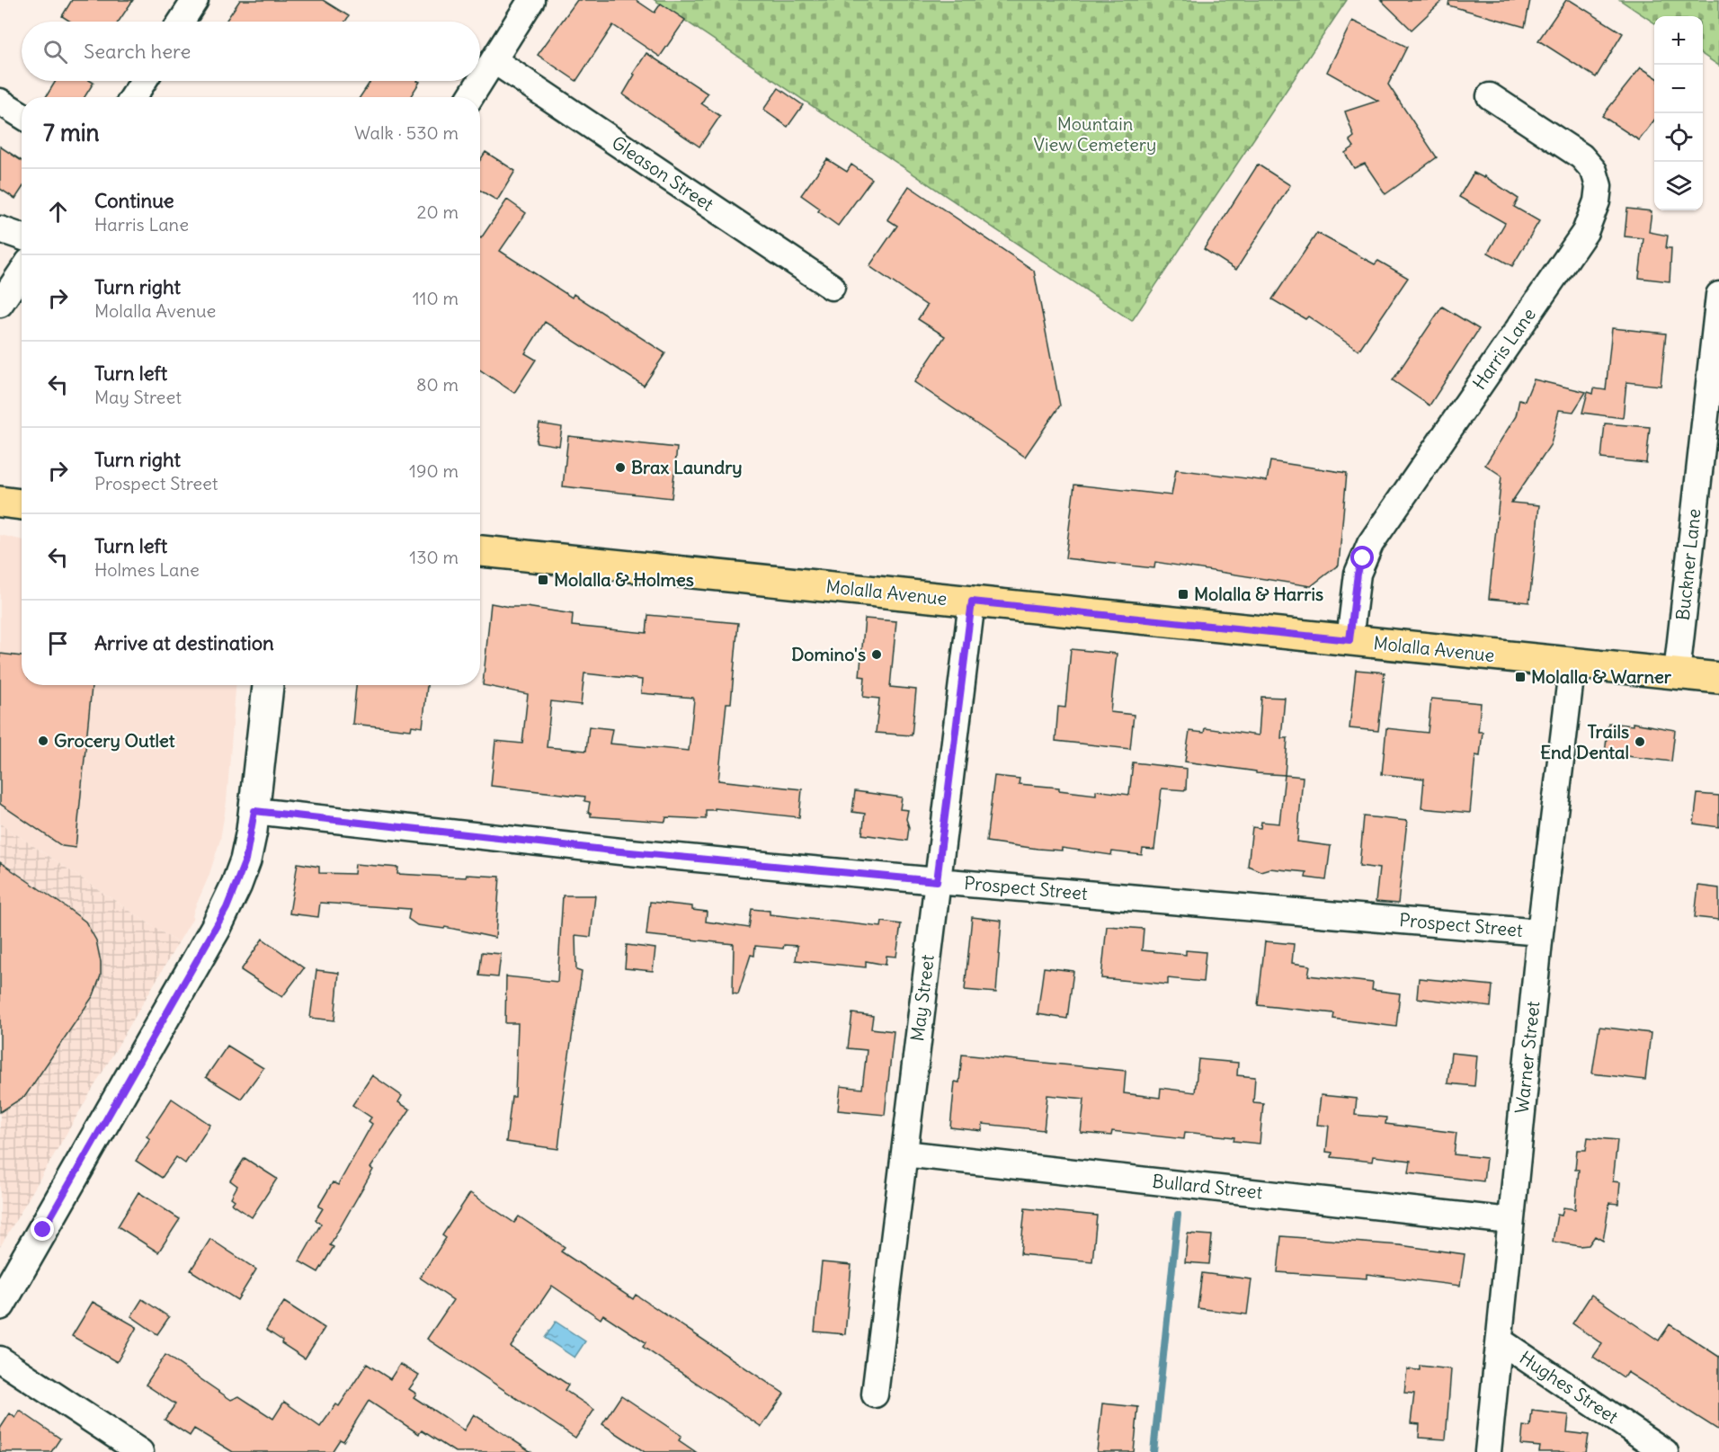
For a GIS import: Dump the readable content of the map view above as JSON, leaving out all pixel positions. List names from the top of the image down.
{
  "streets": {
    "main road": ["Molalla Avenue"],
    "street": [
      "Gleason Street",
      "Harris Lane",
      "Buckner Lane",
      "Prospect Street",
      "May Street",
      "Warner Street",
      "Bullard Street",
      "Hughes Street"
    ]
  },
  "crossings": [
    ["Harris Lane", "Molalla Avenue"],
    ["Buckner Lane", "Molalla Avenue"],
    ["Molalla Avenue", "May Street"],
    ["Molalla Avenue", "Warner Street"],
    ["Prospect Street", "May Street"],
    ["Prospect Street", "Warner Street"],
    ["May Street", "Bullard Street"],
    ["Warner Street", "Bullard Street"],
    ["Warner Street", "Hughes Street"]
  ],
  "parks": ["Mountain View Cemetery"],
  "places": {
    "other": [
      "Brax Laundry",
      "Domino's",
      "Grocery Outlet",
      "Trails End Dental"
    ],
    "transit": ["Molalla & Holmes", "Molalla & Harris", "Molalla & Warner"]
  },
  "page": {
    "map_buttons": ["+", "−"],
    "search": "Search here",
    "heading": ["7 min", "Walk · 530 m"],
    "list": [
      ["Continue", "Harris Lane", "20 m"],
      ["Turn right", "Molalla Avenue", "110 m"],
      ["Turn left", "May Street", "80 m"],
      ["Turn right", "Prospect Street", "190 m"],
      ["Turn left", "Holmes Lane", "130 m"],
      "Arrive at destination"
    ]
  }
}
